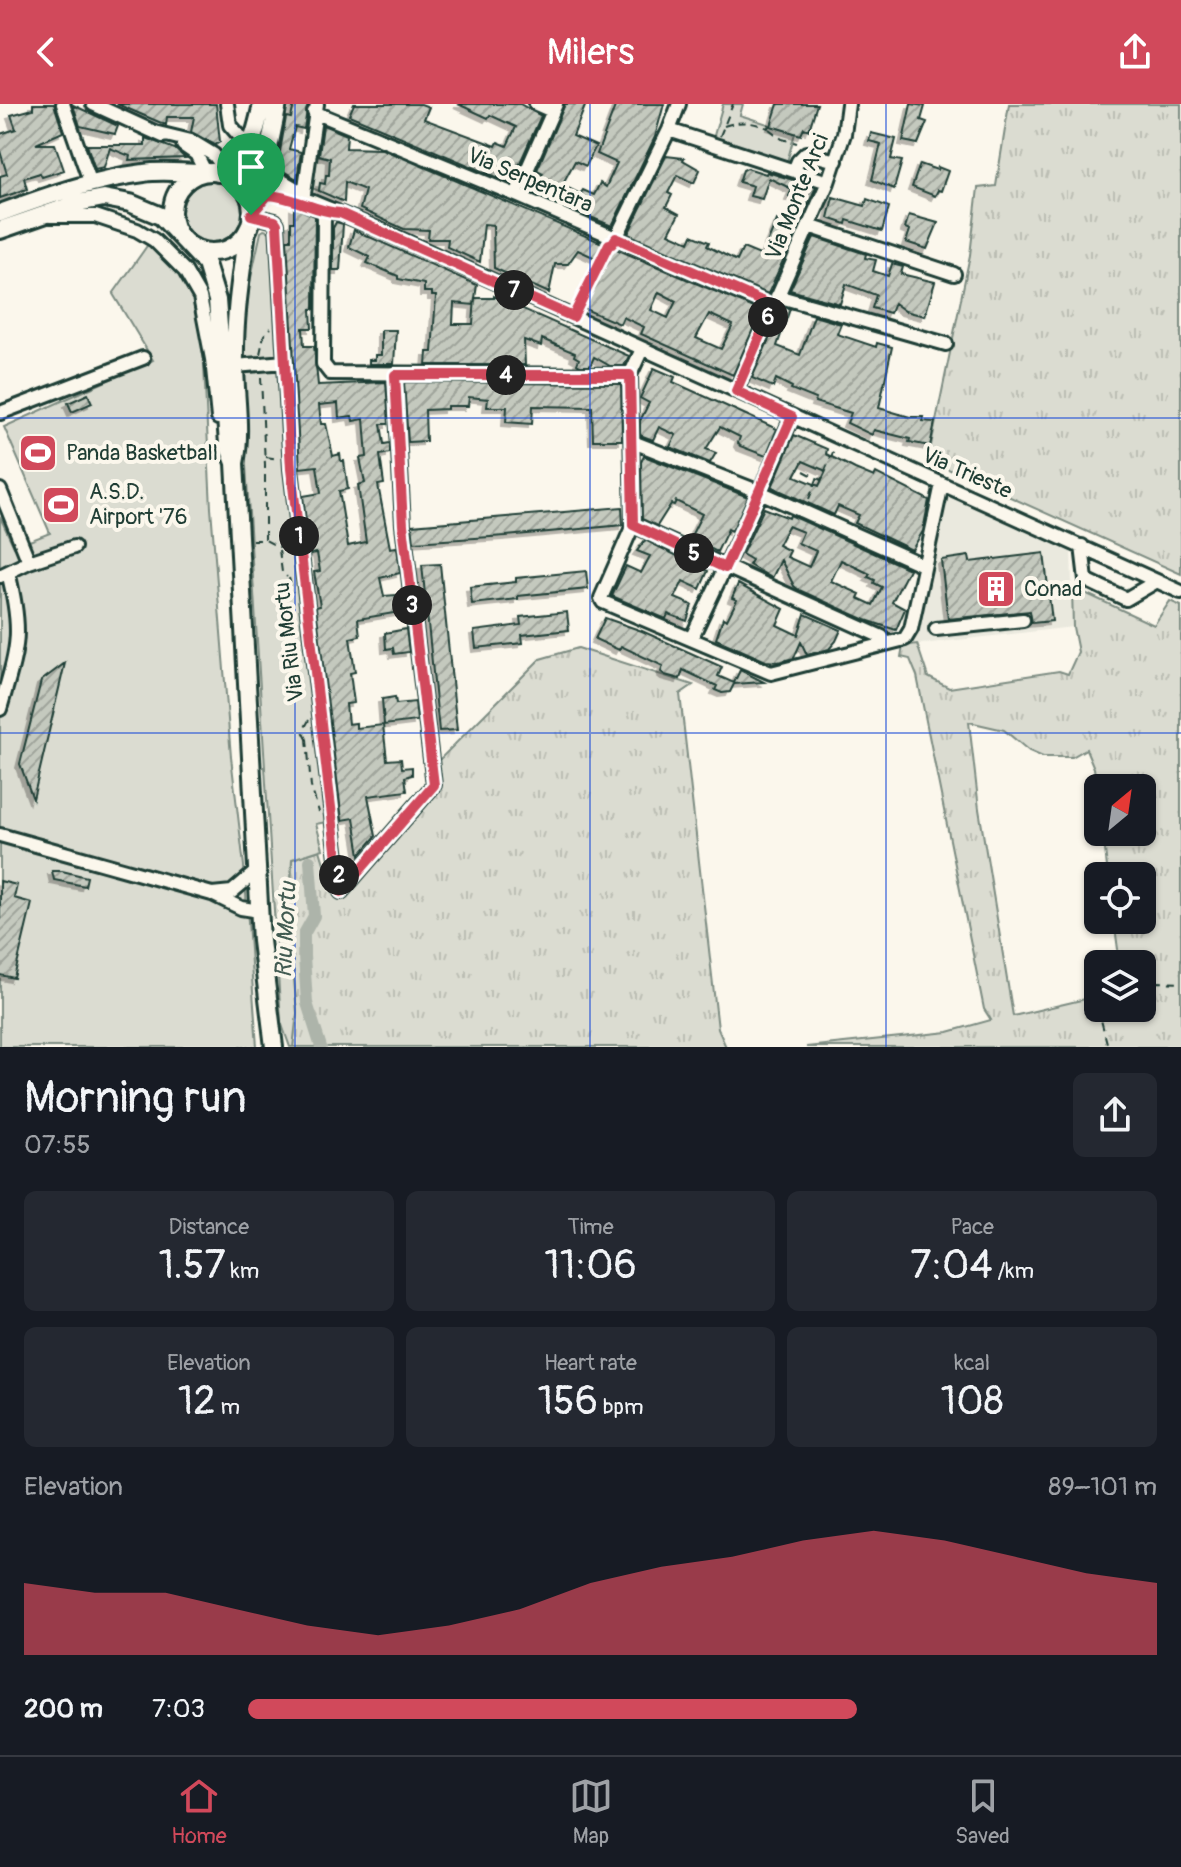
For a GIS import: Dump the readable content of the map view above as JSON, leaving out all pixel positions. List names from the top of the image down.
{
  "streets": {
    "main road": ["Via Riu Mortu"],
    "street": ["Via Serpentara", "Via Monte Arci", "Via Trieste"]
  },
  "crossings": [
    ["Via Serpentara", "Via Monte Arci"],
    ["Via Monte Arci", "Via Trieste"]
  ],
  "water": ["Riu Mortu"],
  "places": {
    "sports": ["Panda Basketball", "A.S.D. Airport '76"],
    "building": ["Conad"]
  },
  "north": "top right",
  "page": {
    "header": "Milers",
    "pins": [
      "7",
      "6",
      "4",
      "1",
      "5",
      "3",
      "2"
    ],
    "heading": ["Morning run", "07:55"],
    "stats": [
      ["Distance", "1.57 km"],
      ["Time", "11:06"],
      ["Pace", "7:04 /km"],
      ["Elevation", "12 m"],
      ["Heart rate", "156 bpm"],
      ["kcal", "108"]
    ],
    "chart": ["Elevation", "89–101 m"],
    "list": [
      {
        "name": "200 m",
        "note": "7:03"
      }
    ],
    "tabs": ["Home", "Map", "Saved"]
  }
}
